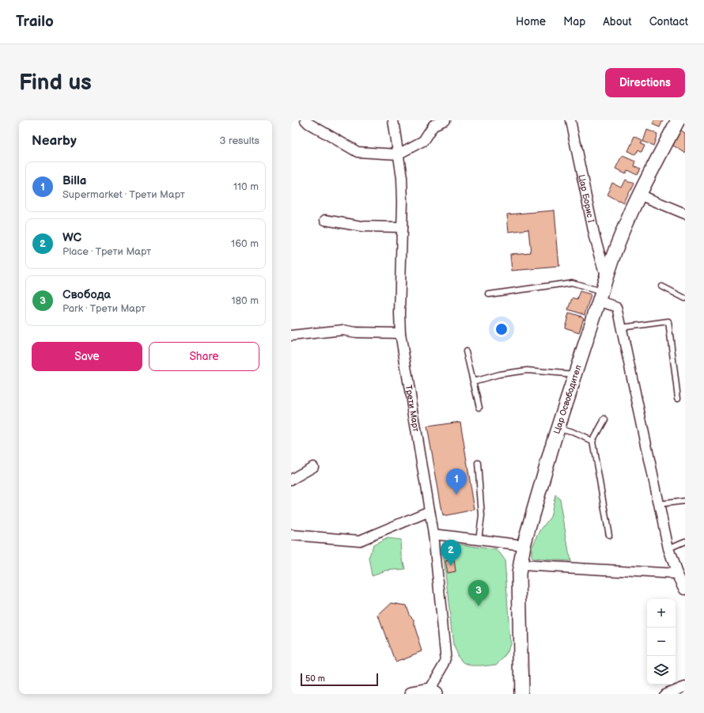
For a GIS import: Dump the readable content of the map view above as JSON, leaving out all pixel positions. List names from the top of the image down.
{
  "streets": {
    "street": ["Цар Борис I", "Цар Освободител", "Трети Март"]
  },
  "crossings": [
    ["Цар Борис I", "Цар Освободител"]
  ],
  "scale_bar": "50 m",
  "page": {
    "header": "Trailo",
    "nav": [
      "Home",
      "Map",
      "About",
      "Contact"
    ],
    "buttons": [
      "Directions",
      ["Save", "Share"]
    ],
    "title": "Find us",
    "heading": ["Nearby", "3 results"],
    "list": [
      {
        "mark": "1",
        "name": "Billa",
        "note": "Supermarket · Трети Март",
        "value": "110 m"
      },
      {
        "mark": "2",
        "name": "WC",
        "note": "Place · Трети Март",
        "value": "160 m"
      },
      {
        "mark": "3",
        "name": "Свобода",
        "note": "Park · Трети Март",
        "value": "180 m"
      }
    ],
    "pins": ["1", "2", "3"],
    "map_buttons": ["+", "−"],
    "scale": "50 m"
  }
}
